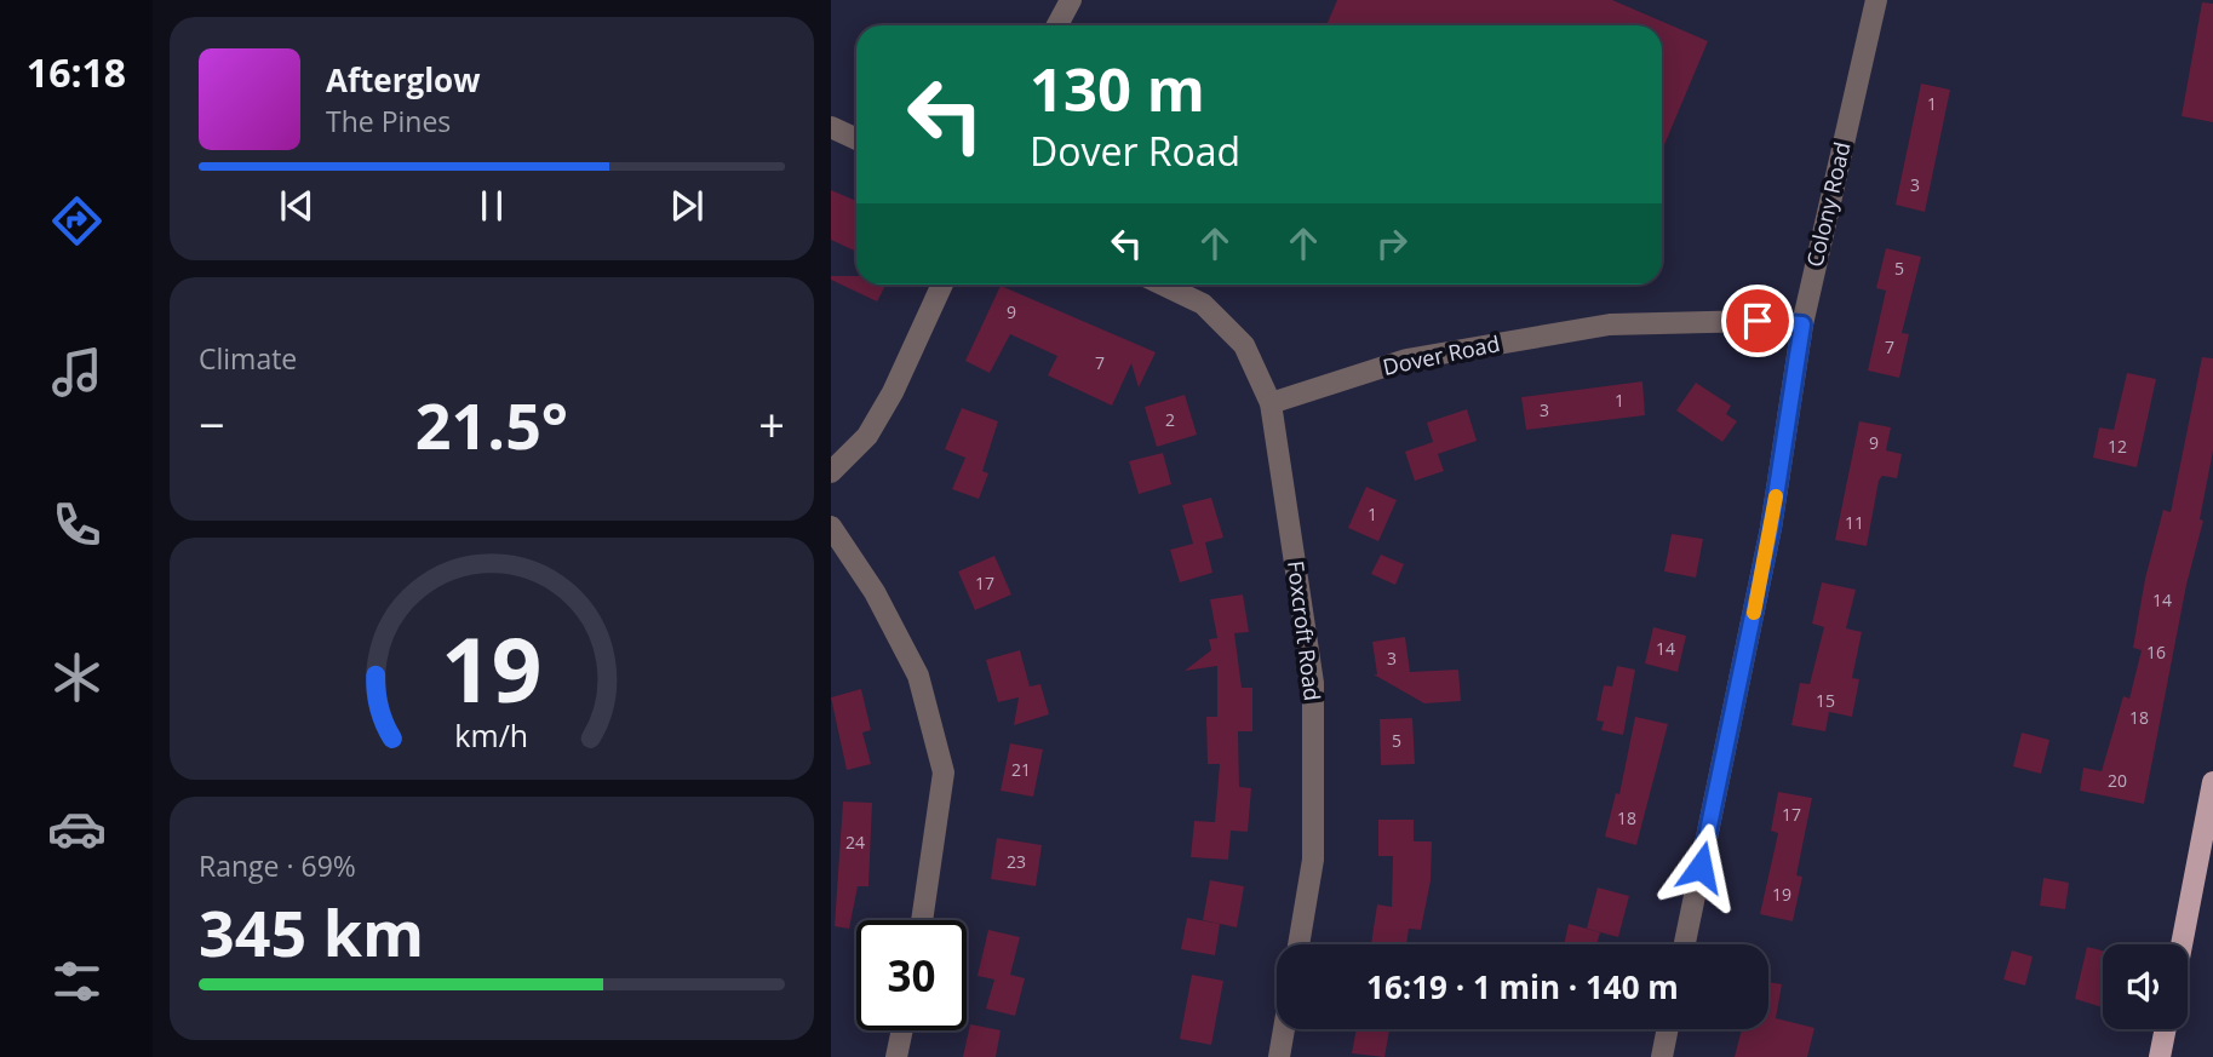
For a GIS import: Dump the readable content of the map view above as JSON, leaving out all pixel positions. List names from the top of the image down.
{
  "streets": {
    "street": ["Colony Road", "Dover Road", "Foxcroft Road"]
  },
  "crossings": [
    ["Colony Road", "Dover Road"],
    ["Dover Road", "Foxcroft Road"]
  ],
  "house_numbers": [
    "1",
    "3",
    "5",
    "9",
    "7",
    "7",
    "1",
    "3",
    "2",
    "9",
    "12",
    "1",
    "11",
    "17",
    "14",
    "14",
    "16",
    "3",
    "15",
    "18",
    "5",
    "21",
    "20",
    "17",
    "18",
    "24",
    "23",
    "19"
  ],
  "page": {
    "tabs": "16:18",
    "turn": ["130 m", "Dover Road"],
    "song": ["Afterglow", "The Pines"],
    "tile": [
      "Climate",
      ["Range · 69%", "345 km"]
    ],
    "heat": ["−", "21.5°", "+"],
    "limit": "30",
    "trip": "16:19 · 1 min · 140 m",
    "gauge": ["19", "km/h"]
  }
}
